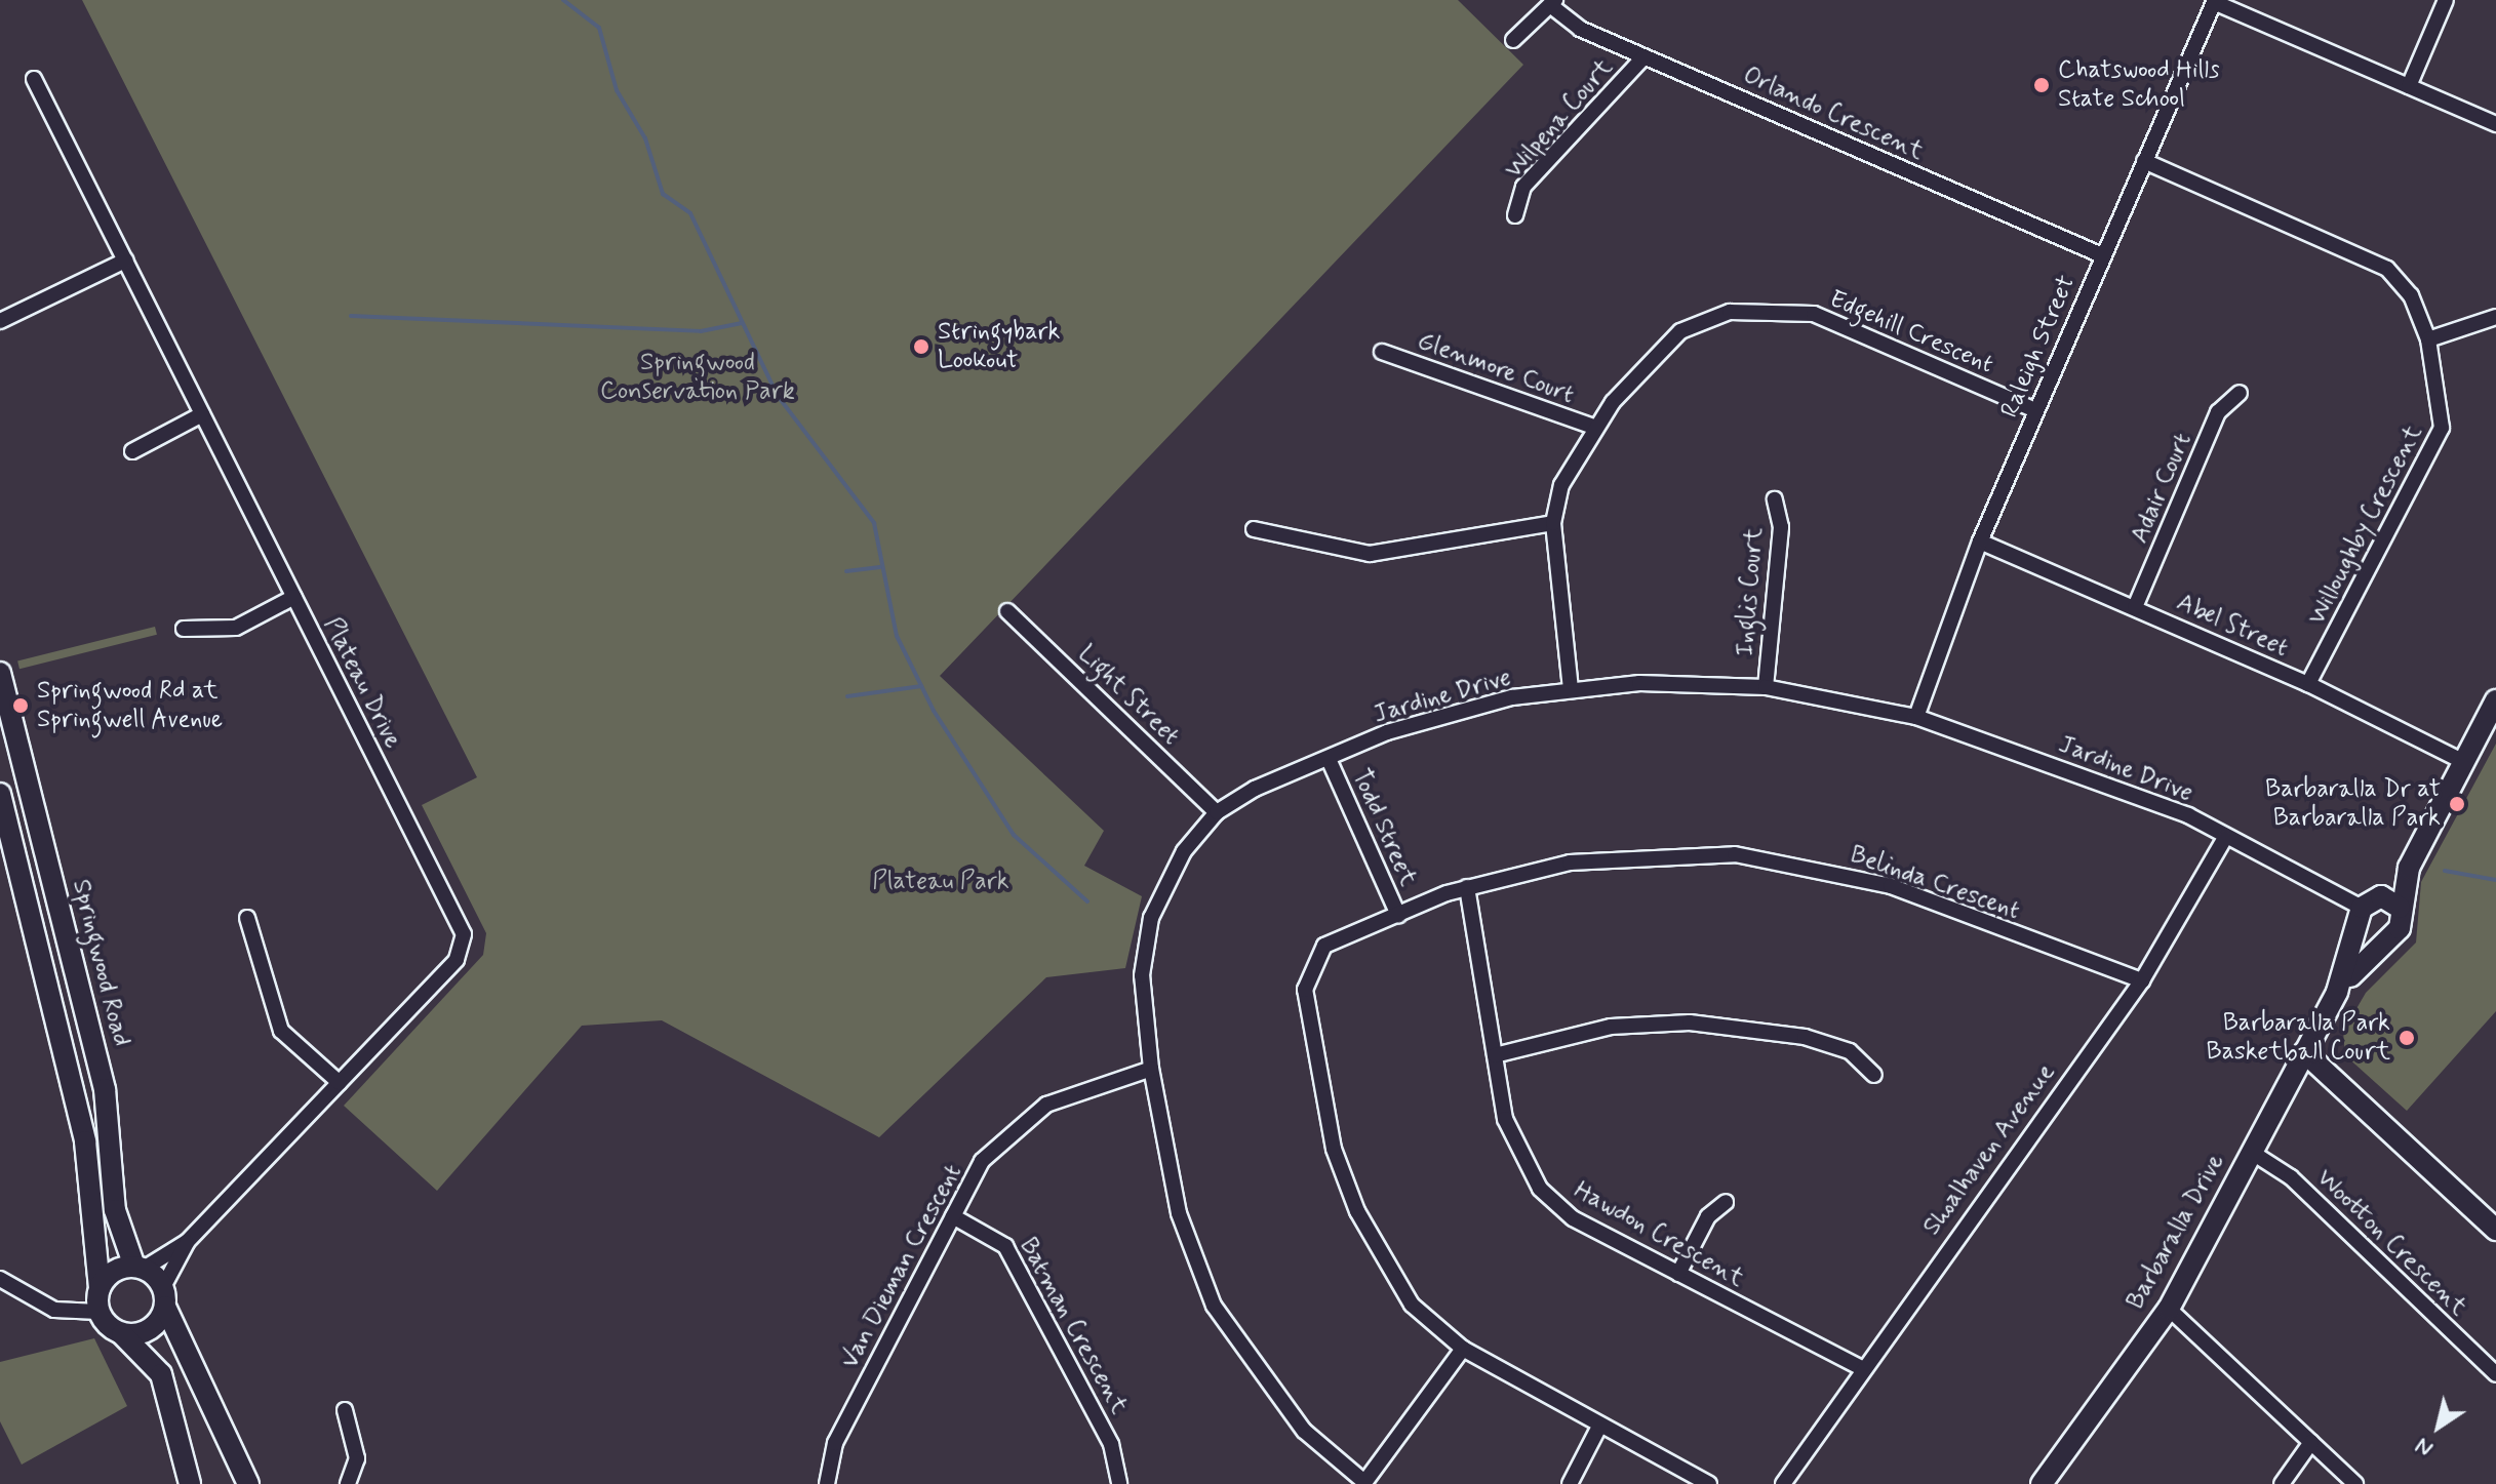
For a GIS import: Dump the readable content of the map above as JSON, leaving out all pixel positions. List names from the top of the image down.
{
  "streets": {
    "main road": ["Springwood Road", "Barbaralla Drive"],
    "street": [
      "Orlando Crescent",
      "Wilpena Court",
      "Edgehill Crescent",
      "Raleigh Street",
      "Glenmore Court",
      "Adair Court",
      "Willoughby Crescent",
      "Inglis Court",
      "Abel Street",
      "Plateau Drive",
      "Light Street",
      "Jardine Drive",
      "Todd Street",
      "Belinda Crescent",
      "Shoalhaven Avenue",
      "Hawdon Crescent",
      "Wootton Crescent",
      "Van Dieman Crescent",
      "Batman Crescent"
    ]
  },
  "crossings": [
    ["Orlando Crescent", "Wilpena Court"],
    ["Orlando Crescent", "Raleigh Street"],
    ["Edgehill Crescent", "Raleigh Street"],
    ["Edgehill Crescent", "Glenmore Court"],
    ["Edgehill Crescent", "Jardine Drive"],
    ["Raleigh Street", "Willoughby Crescent"],
    ["Raleigh Street", "Abel Street"],
    ["Raleigh Street", "Jardine Drive"],
    ["Adair Court", "Abel Street"],
    ["Willoughby Crescent", "Abel Street"],
    ["Inglis Court", "Jardine Drive"],
    ["Abel Street", "Barbaralla Drive"],
    ["Plateau Drive", "Springwood Road"],
    ["Light Street", "Jardine Drive"],
    ["Jardine Drive", "Todd Street"],
    ["Jardine Drive", "Shoalhaven Avenue"],
    ["Jardine Drive", "Barbaralla Drive"],
    ["Jardine Drive", "Van Dieman Crescent"],
    ["Todd Street", "Belinda Crescent"],
    ["Belinda Crescent", "Shoalhaven Avenue"],
    ["Belinda Crescent", "Hawdon Crescent"],
    ["Shoalhaven Avenue", "Hawdon Crescent"],
    ["Barbaralla Drive", "Wootton Crescent"],
    ["Van Dieman Crescent", "Batman Crescent"]
  ],
  "parks": ["Springwood Conservation Park", "Plateau Park"],
  "places": [
    "Chatswood Hills State School",
    "Stringybark Lookout",
    "Springwood Rd at Springwell Avenue",
    "Barbaralla Dr at Barbaralla Park",
    "Barbaralla Park Basketball Court"
  ],
  "north": "bottom left"
}
